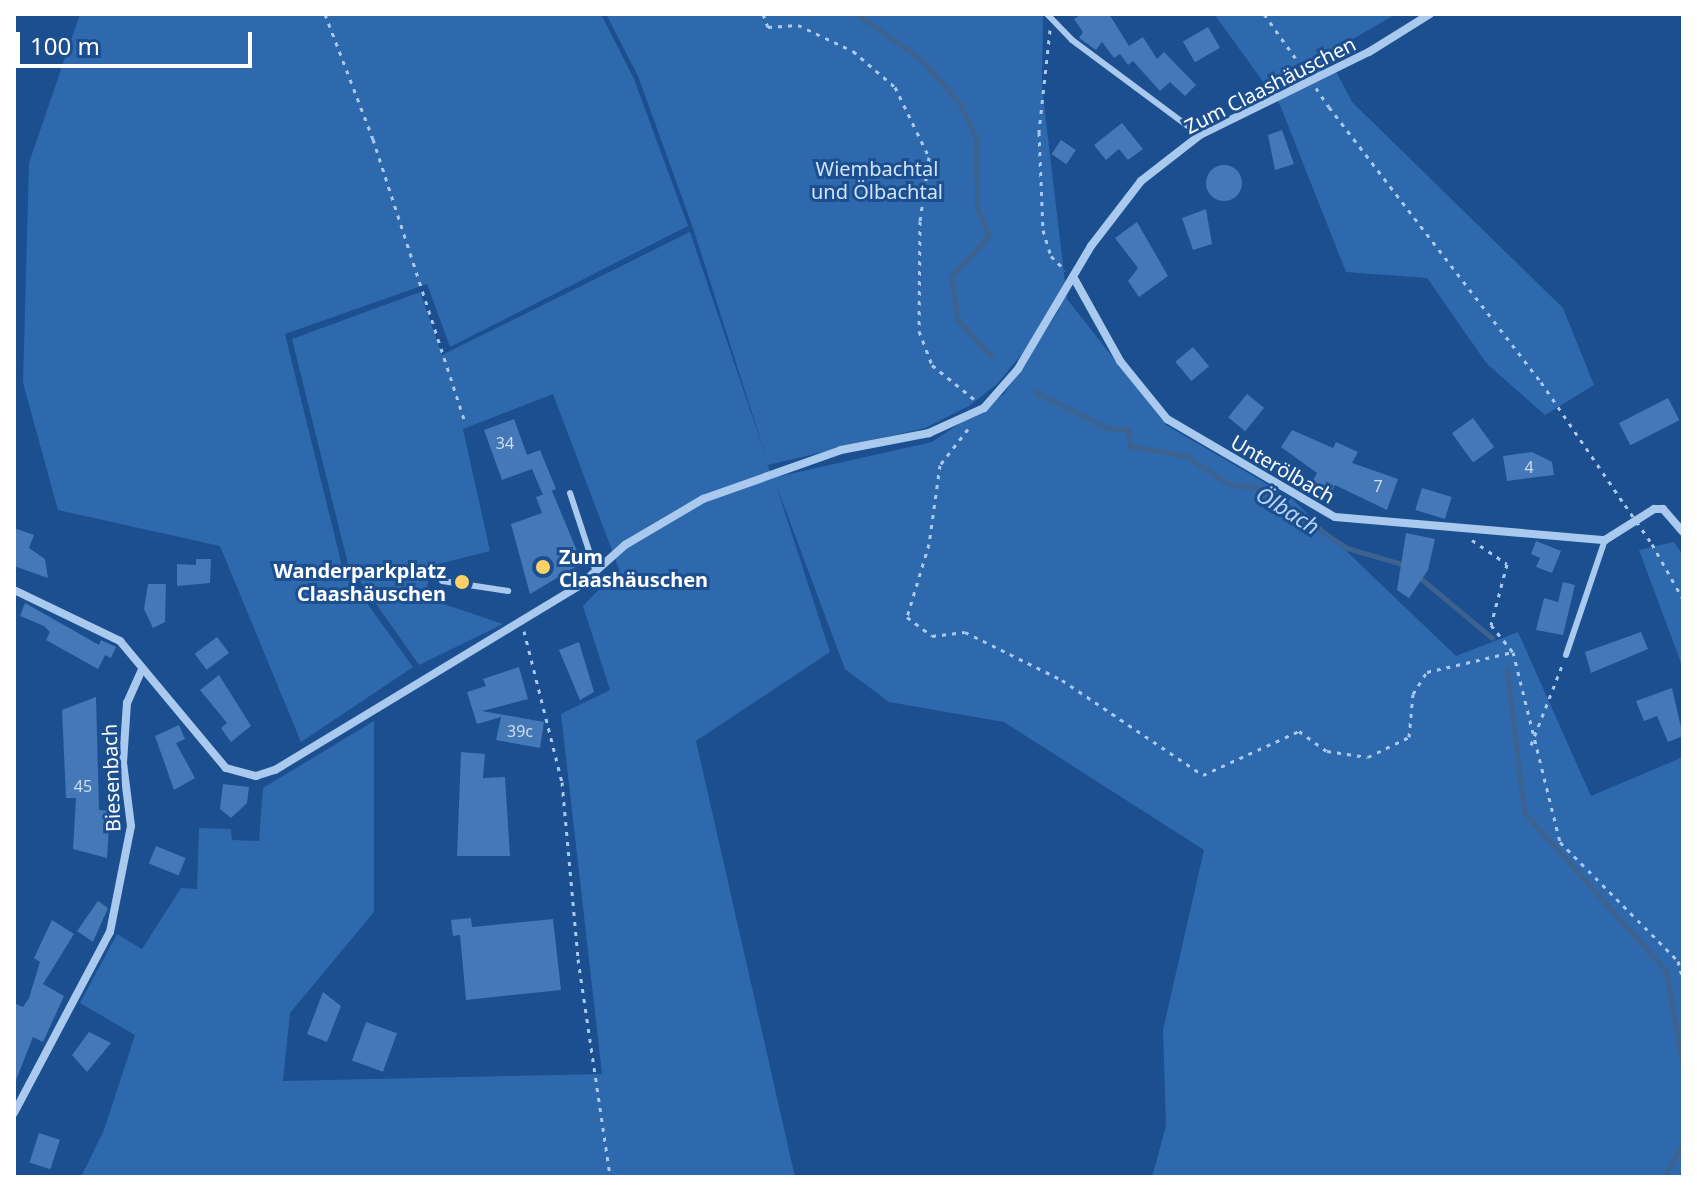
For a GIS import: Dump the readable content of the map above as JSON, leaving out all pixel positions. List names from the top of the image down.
{
  "streets": {
    "street": ["Zum Claashäuschen", "Unterölbach", "Biesenbach"]
  },
  "crossings": [
    ["Zum Claashäuschen", "Unterölbach"],
    ["Zum Claashäuschen", "Biesenbach"]
  ],
  "water": ["Ölbach"],
  "parks": ["Wiembachtal und Ölbachtal"],
  "places": ["Zum Claashäuschen", "Wanderparkplatz Claashäuschen"],
  "house_numbers": [
    "34",
    "4",
    "7",
    "39c",
    "45"
  ],
  "scale_bar": "100 m"
}
